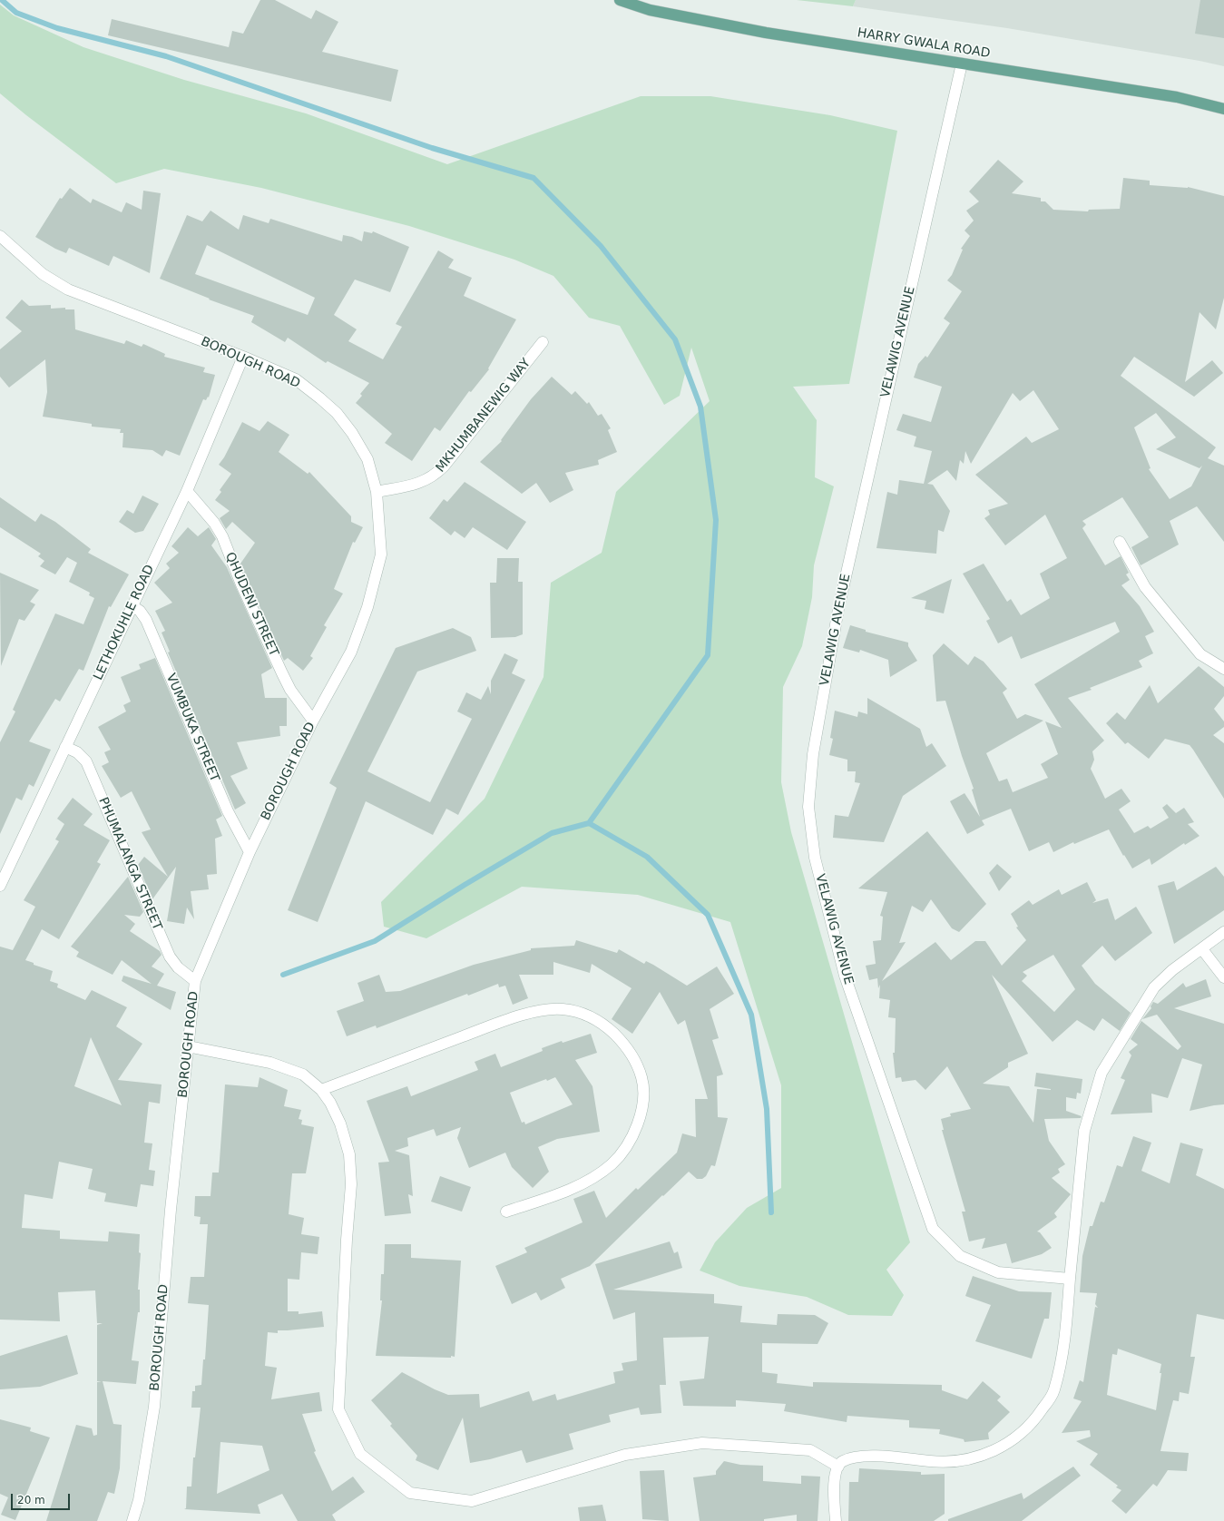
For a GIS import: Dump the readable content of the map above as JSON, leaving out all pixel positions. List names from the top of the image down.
{
  "streets": {
    "main road": ["HARRY GWALA ROAD"],
    "street": [
      "VELAWIG AVENUE",
      "BOROUGH ROAD",
      "MKHUMBANEWIG WAY",
      "QHUDENI STREET",
      "LETHOKUHLE ROAD",
      "VUMBUKA STREET",
      "PHUMALANGA STREET"
    ]
  },
  "crossings": [
    ["HARRY GWALA ROAD", "VELAWIG AVENUE"],
    ["BOROUGH ROAD", "MKHUMBANEWIG WAY"],
    ["BOROUGH ROAD", "QHUDENI STREET"],
    ["BOROUGH ROAD", "LETHOKUHLE ROAD"],
    ["BOROUGH ROAD", "VUMBUKA STREET"],
    ["BOROUGH ROAD", "PHUMALANGA STREET"],
    ["QHUDENI STREET", "LETHOKUHLE ROAD"],
    ["LETHOKUHLE ROAD", "VUMBUKA STREET"],
    ["LETHOKUHLE ROAD", "PHUMALANGA STREET"]
  ],
  "scale_bar": "20 m"
}
